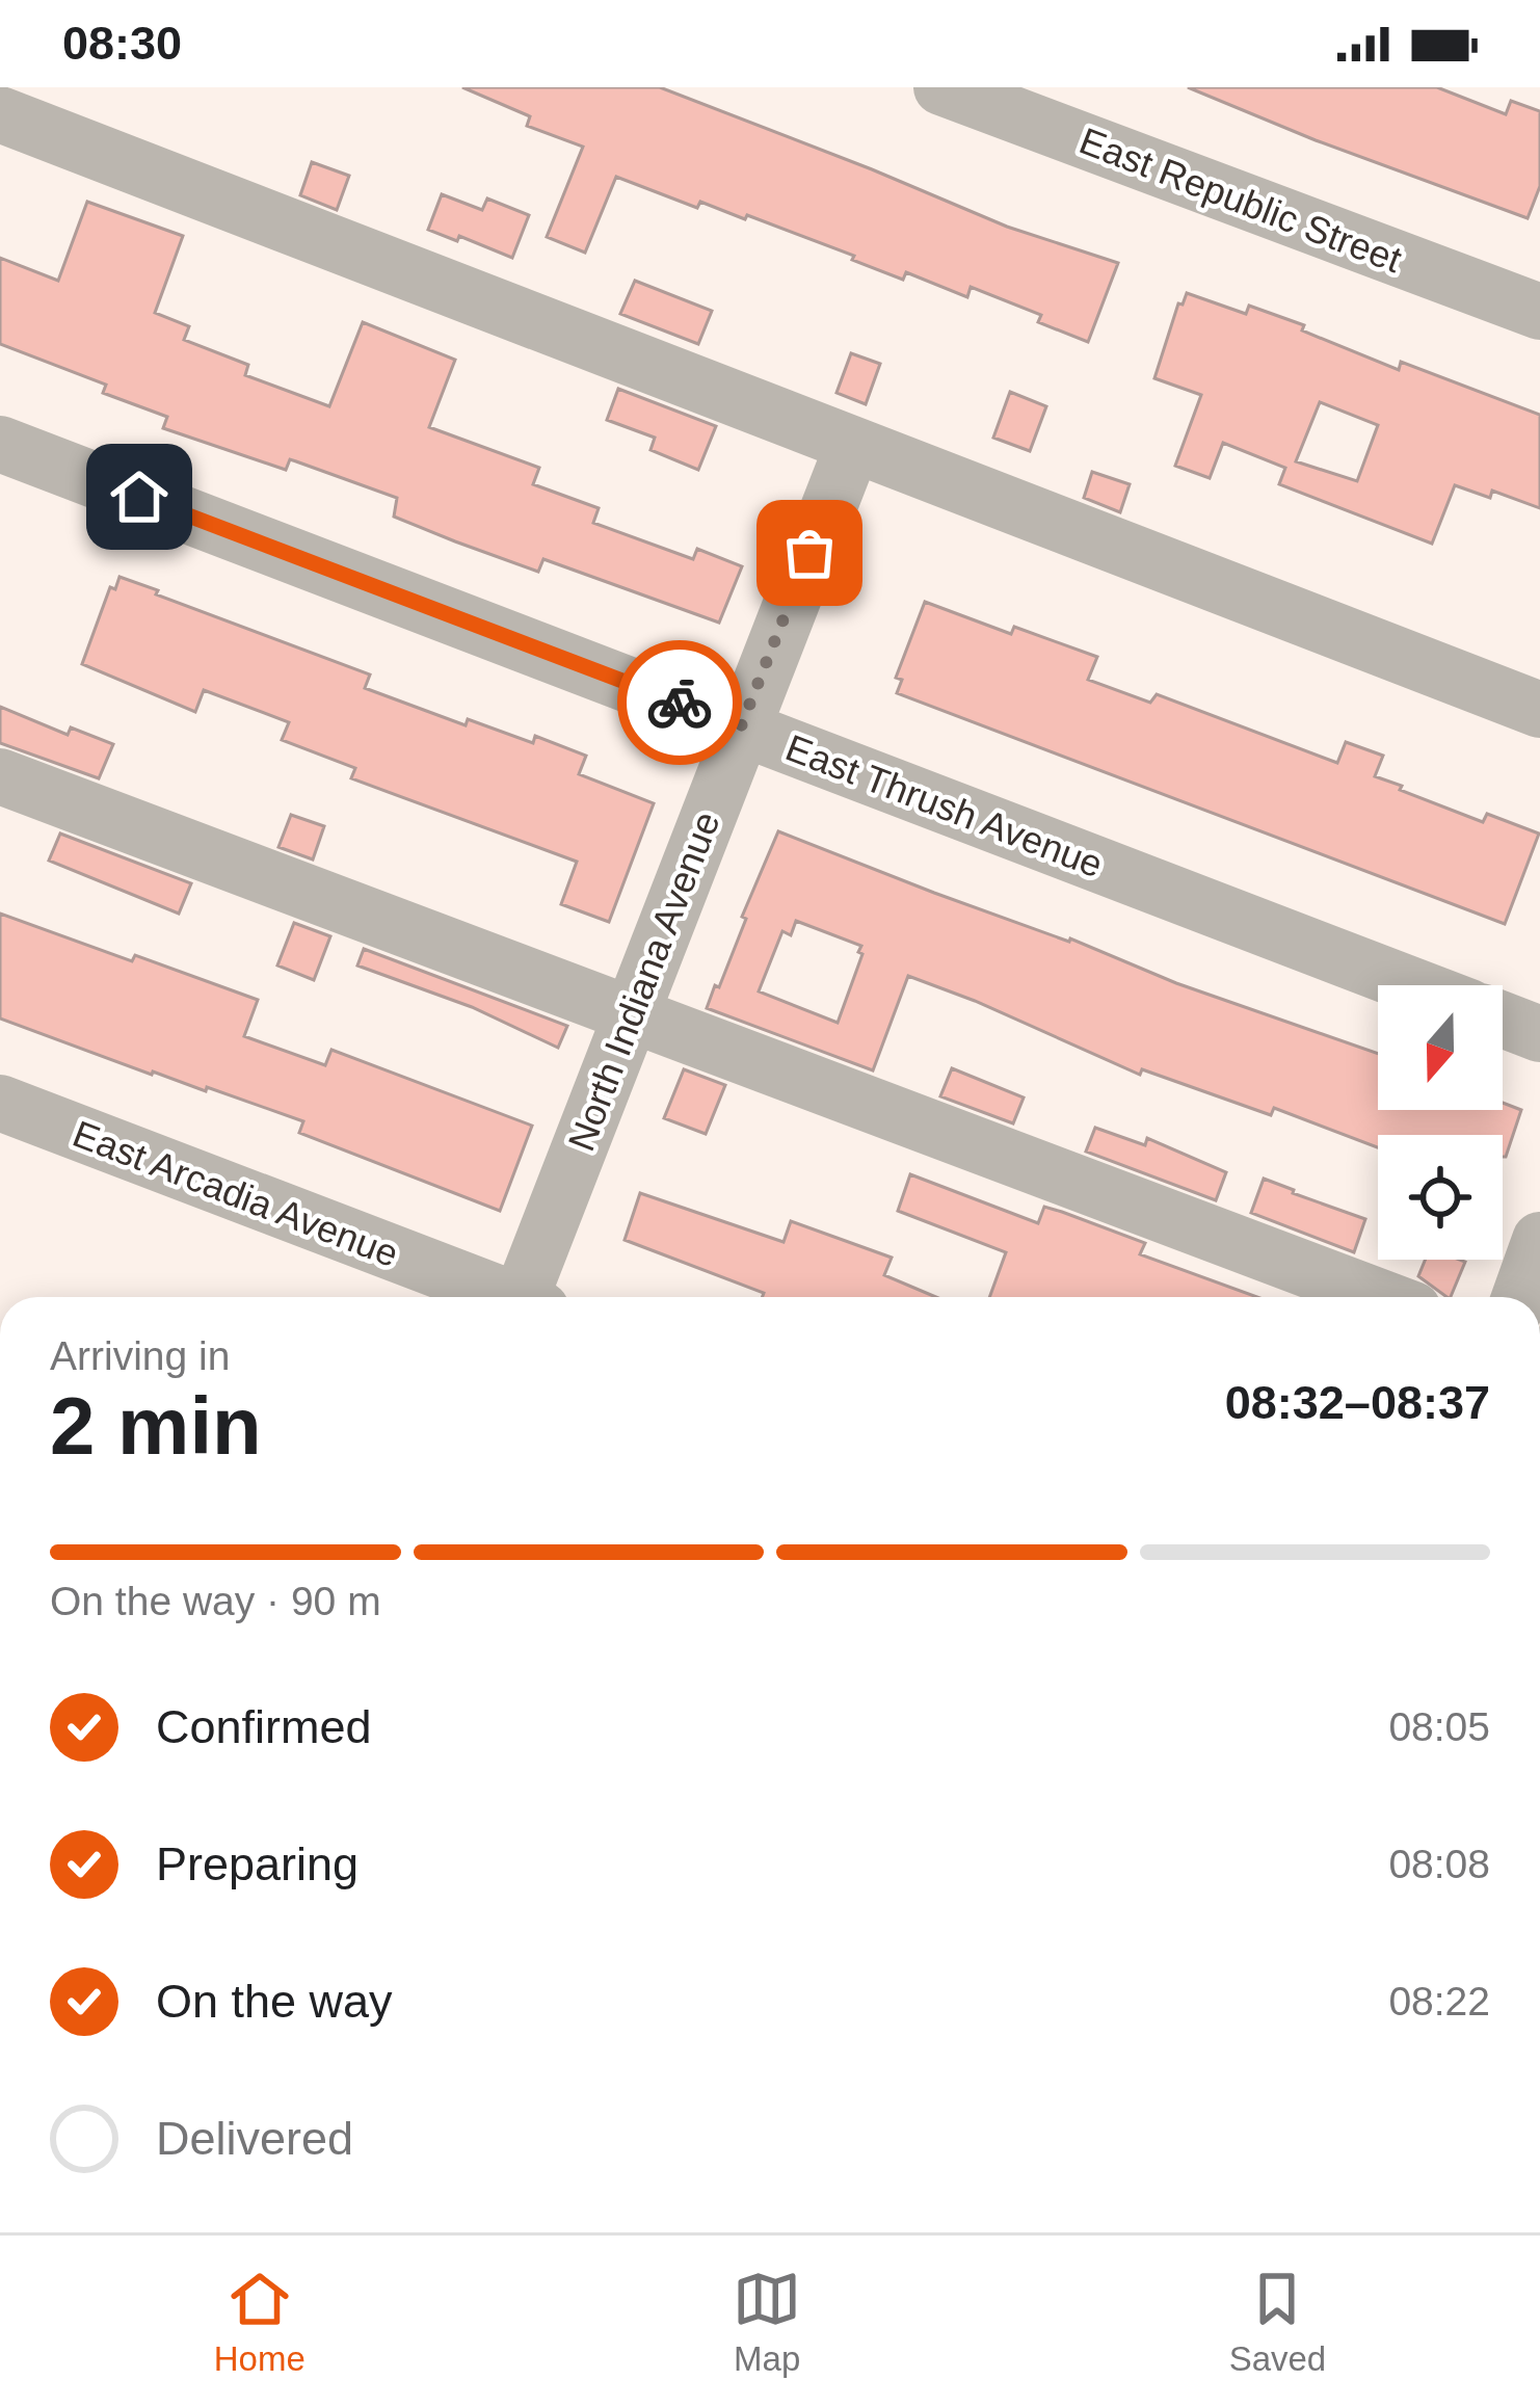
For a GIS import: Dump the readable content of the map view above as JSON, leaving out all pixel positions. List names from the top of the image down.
{
  "streets": {
    "street": [
      "East Republic Street",
      "East Thrush Avenue",
      "North Indiana Avenue",
      "East Arcadia Avenue"
    ]
  },
  "crossings": [
    ["East Thrush Avenue", "North Indiana Avenue"]
  ],
  "north": "bottom",
  "page": {
    "status": "08:30",
    "heading": ["2 min", "Arriving in", "08:32–08:37"],
    "bar": "On the way · 90 m",
    "list": [
      ["Confirmed", "08:05"],
      ["Preparing", "08:08"],
      ["On the way", "08:22"],
      "Delivered"
    ],
    "tabs": ["Home", "Map", "Saved"]
  }
}
